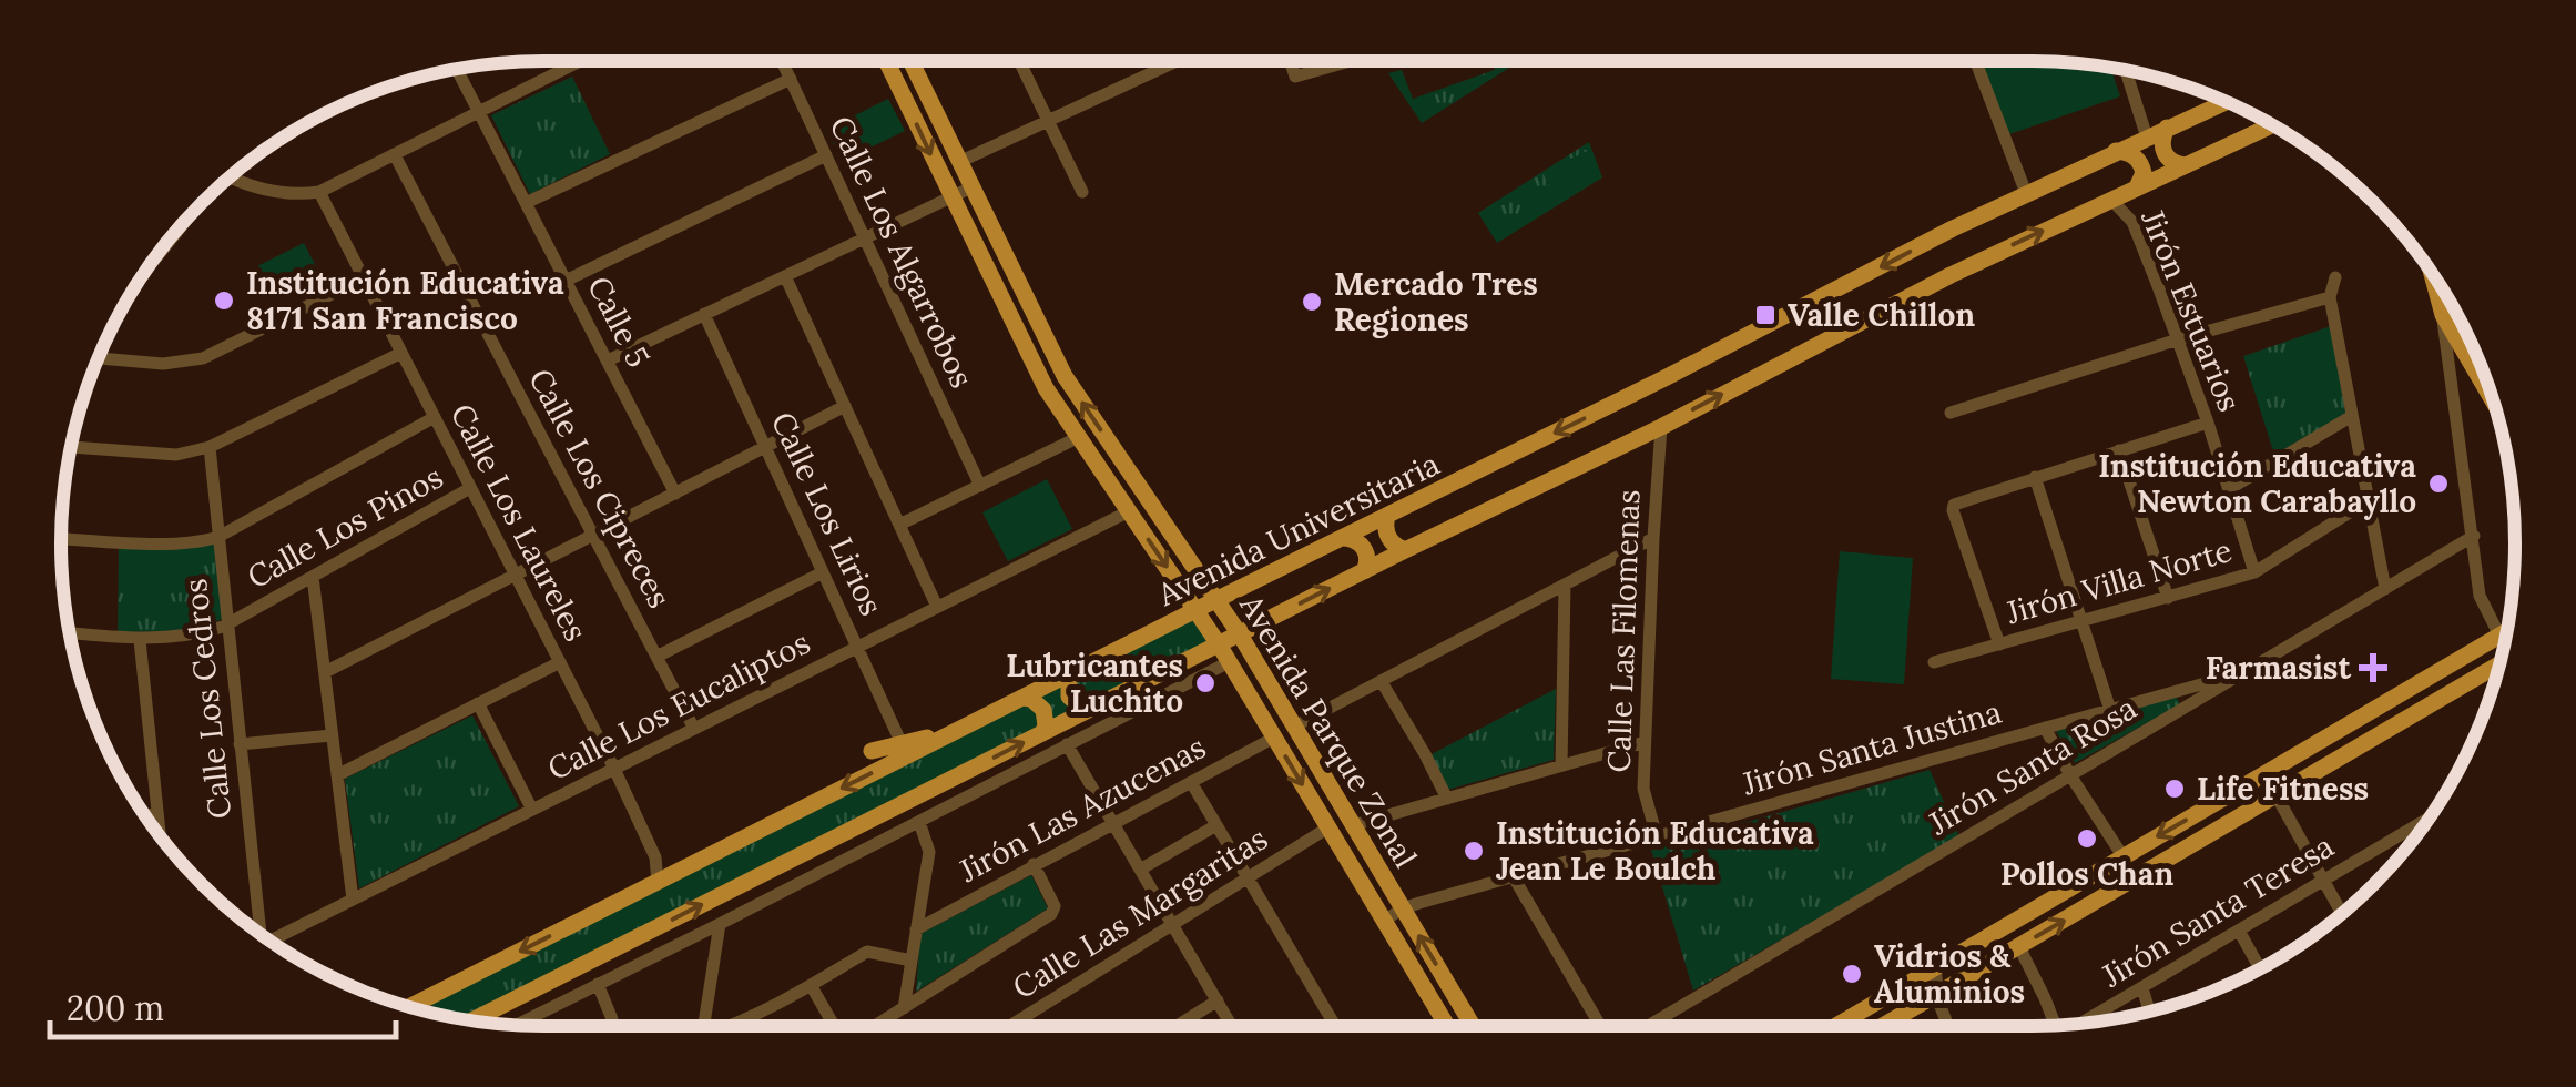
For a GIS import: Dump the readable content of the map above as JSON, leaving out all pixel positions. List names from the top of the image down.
{
  "streets": {
    "main road": ["Avenida Universitaria", "Avenida Parque Zonal"],
    "street": [
      "Calle Los Algarrobos",
      "Jirón Estuarios",
      "Calle 5",
      "Calle Los Cipreces",
      "Calle Los Lirios",
      "Calle Los Laureles",
      "Calle Los Pinos",
      "Jirón Villa Norte",
      "Calle Las Filomenas",
      "Calle Los Cedros",
      "Calle Los Eucaliptos",
      "Jirón Santa Justina",
      "Jirón Santa Rosa",
      "Jirón Las Azucenas",
      "Jirón Santa Teresa",
      "Calle Las Margaritas"
    ]
  },
  "crossings": [
    ["Jirón Estuarios", "Jirón Villa Norte"],
    ["Calle Los Cipreces", "Calle Los Eucaliptos"],
    ["Calle Los Lirios", "Calle Los Eucaliptos"],
    ["Calle Los Laureles", "Calle Los Pinos"],
    ["Calle Los Laureles", "Avenida Universitaria"],
    ["Calle Los Laureles", "Calle Los Eucaliptos"],
    ["Calle Los Pinos", "Calle Los Cedros"],
    ["Avenida Universitaria", "Avenida Parque Zonal"],
    ["Calle Las Filomenas", "Jirón Santa Justina"],
    ["Calle Los Eucaliptos", "Avenida Parque Zonal"],
    ["Avenida Parque Zonal", "Jirón Santa Justina"],
    ["Avenida Parque Zonal", "Jirón Las Azucenas"],
    ["Avenida Parque Zonal", "Calle Las Margaritas"],
    ["Jirón Santa Justina", "Jirón Santa Rosa"]
  ],
  "places": {
    "other": [
      "Institución Educativa 8171 San Francisco",
      "Mercado Tres Regiones",
      "Institución Educativa Newton Carabayllo",
      "Lubricantes Luchito",
      "Life Fitness",
      "Pollos Chan",
      "Institución Educativa Jean Le Boulch",
      "Vidrios & Aluminios"
    ],
    "transit": ["Valle Chillon"],
    "health": ["Farmasist"]
  },
  "scale_bar": "200 m"
}
